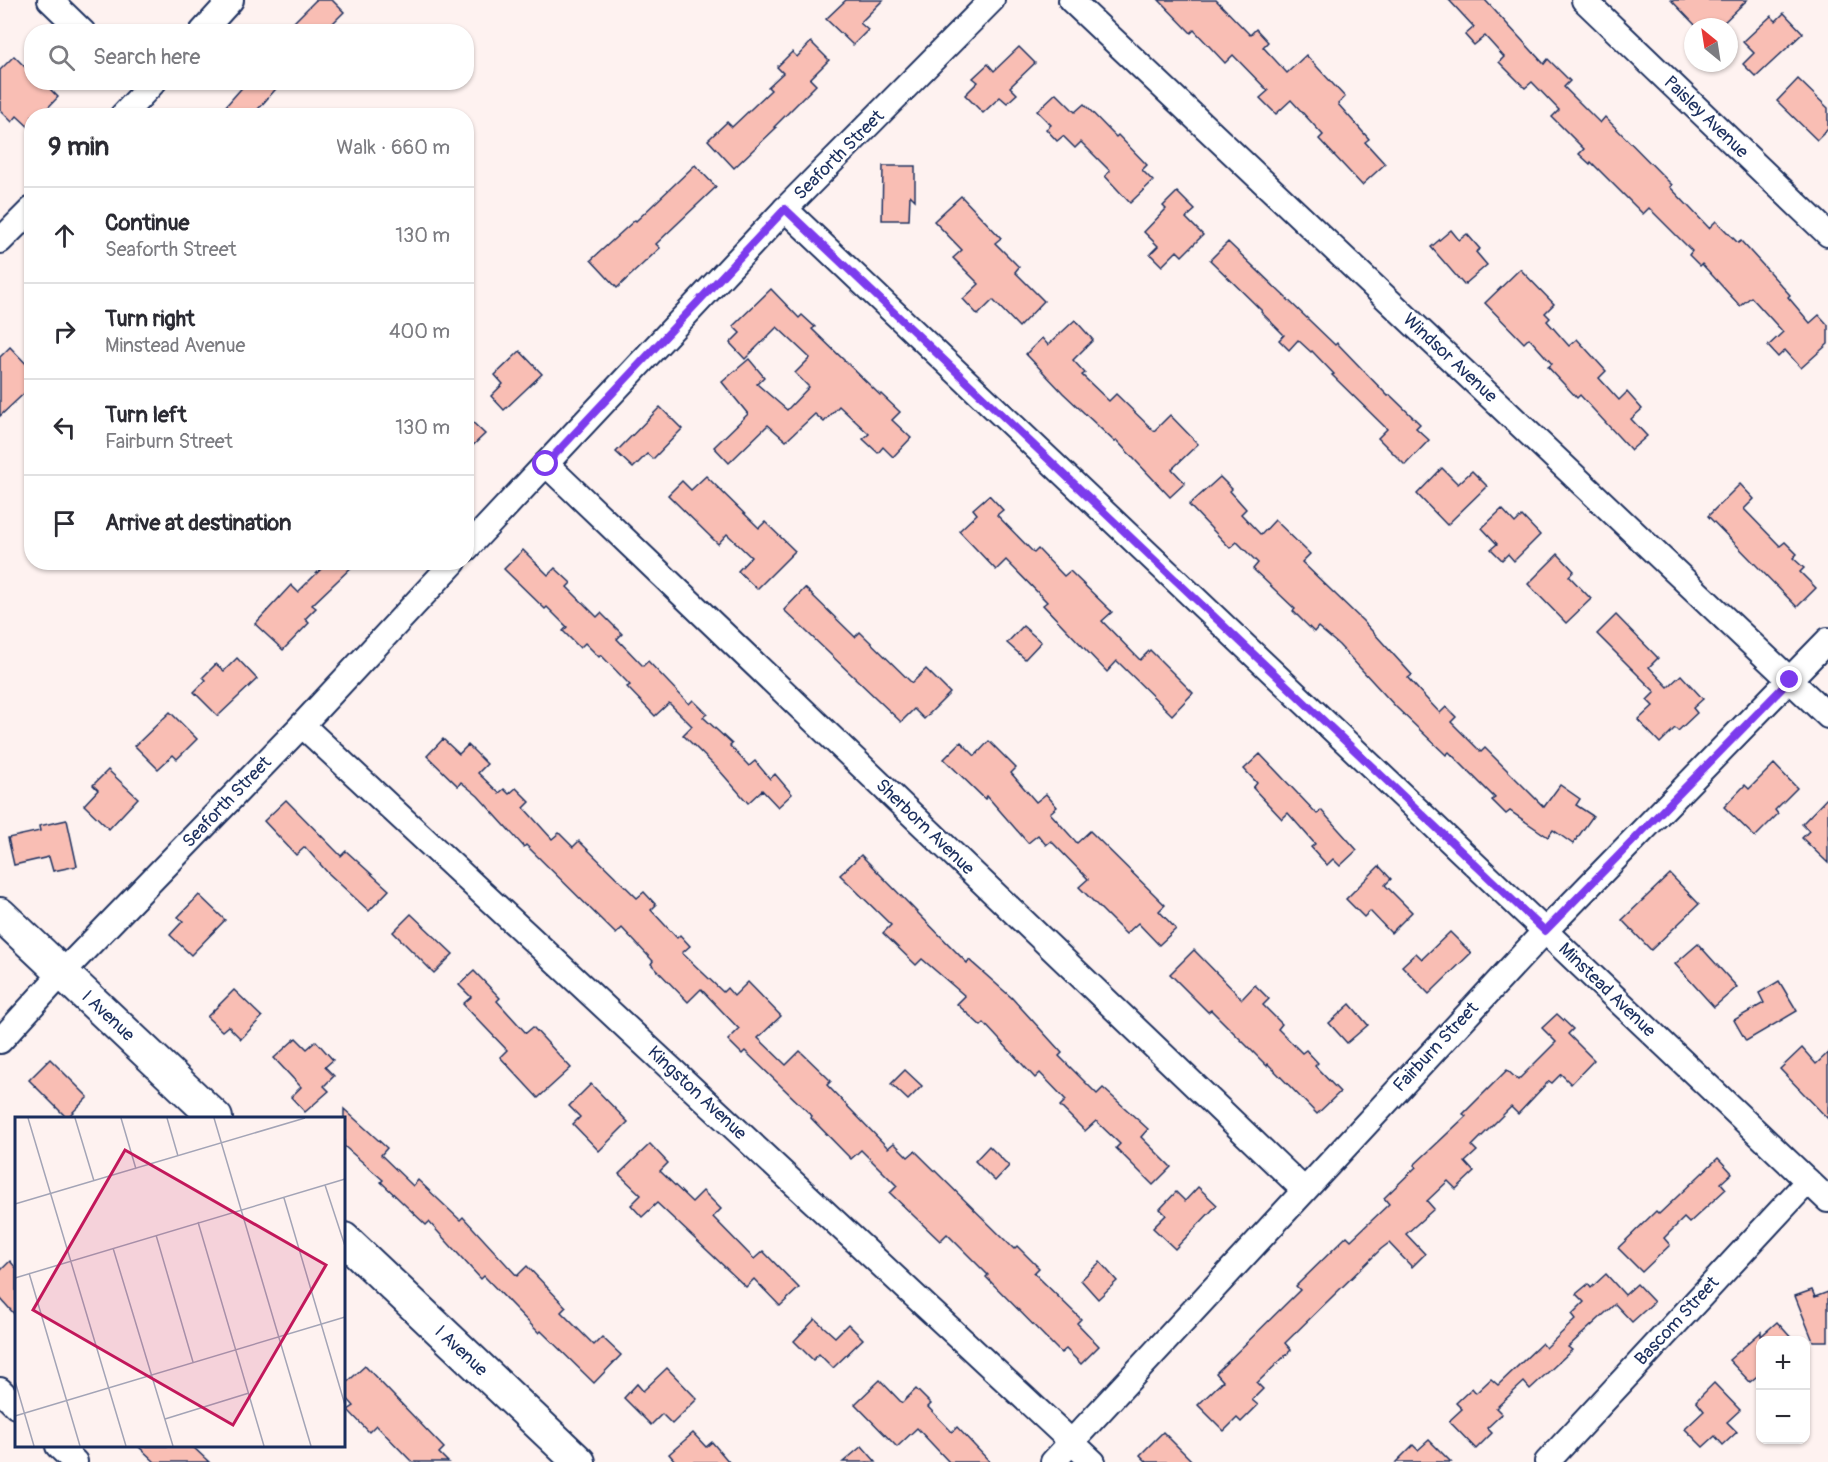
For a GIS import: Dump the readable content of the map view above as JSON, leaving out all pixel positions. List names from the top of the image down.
{
  "streets": {
    "main road": ["I Avenue"],
    "street": [
      "Paisley Avenue",
      "Seaforth Street",
      "Windsor Avenue",
      "Sherborn Avenue",
      "Minstead Avenue",
      "Fairburn Street",
      "Kingston Avenue",
      "Bascom Street"
    ]
  },
  "crossings": [
    ["Seaforth Street", "Sherborn Avenue"],
    ["Seaforth Street", "Minstead Avenue"],
    ["Seaforth Street", "I Avenue"],
    ["Seaforth Street", "Kingston Avenue"],
    ["Windsor Avenue", "Fairburn Street"],
    ["Sherborn Avenue", "Fairburn Street"],
    ["Minstead Avenue", "Fairburn Street"],
    ["Minstead Avenue", "Bascom Street"],
    ["Fairburn Street", "Kingston Avenue"]
  ],
  "north": "top left",
  "page": {
    "search": "Search here",
    "heading": ["9 min", "Walk · 660 m"],
    "list": [
      ["Continue", "Seaforth Street", "130 m"],
      ["Turn right", "Minstead Avenue", "400 m"],
      ["Turn left", "Fairburn Street", "130 m"],
      "Arrive at destination"
    ],
    "map_buttons": ["+", "−"]
  }
}
